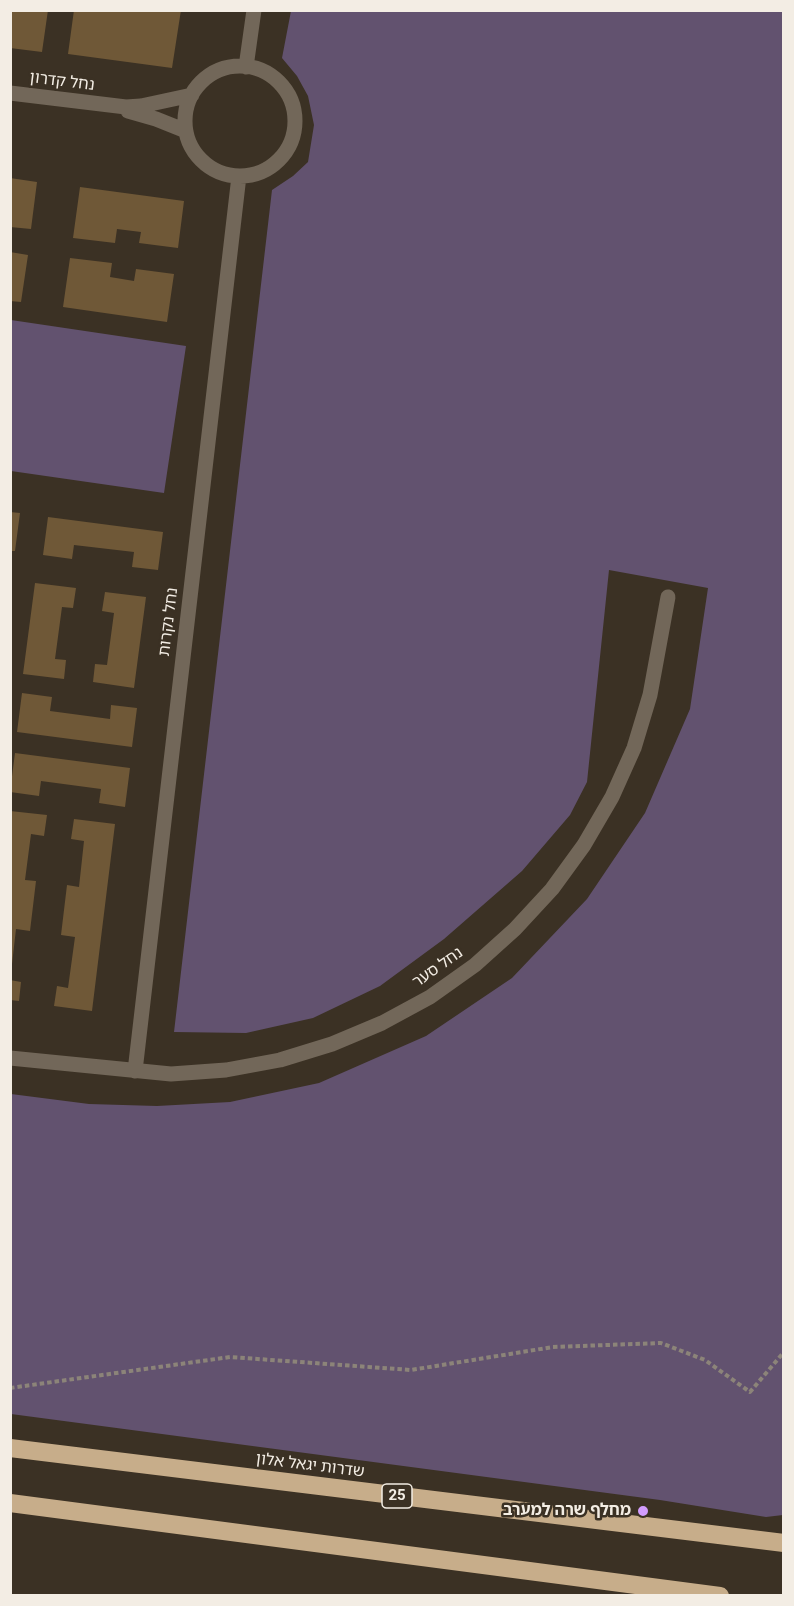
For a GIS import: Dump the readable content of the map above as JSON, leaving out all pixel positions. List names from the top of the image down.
{
  "streets": {
    "highway": ["שדרות יגאל אלון", "25"],
    "street": ["נחל קדרון", "נחל נקרות", "נחל סער"]
  },
  "crossings": [
    ["נחל קדרון", "נחל נקרות"],
    ["נחל נקרות", "נחל סער"]
  ],
  "places": ["מחלף שרה למערב"]
}
